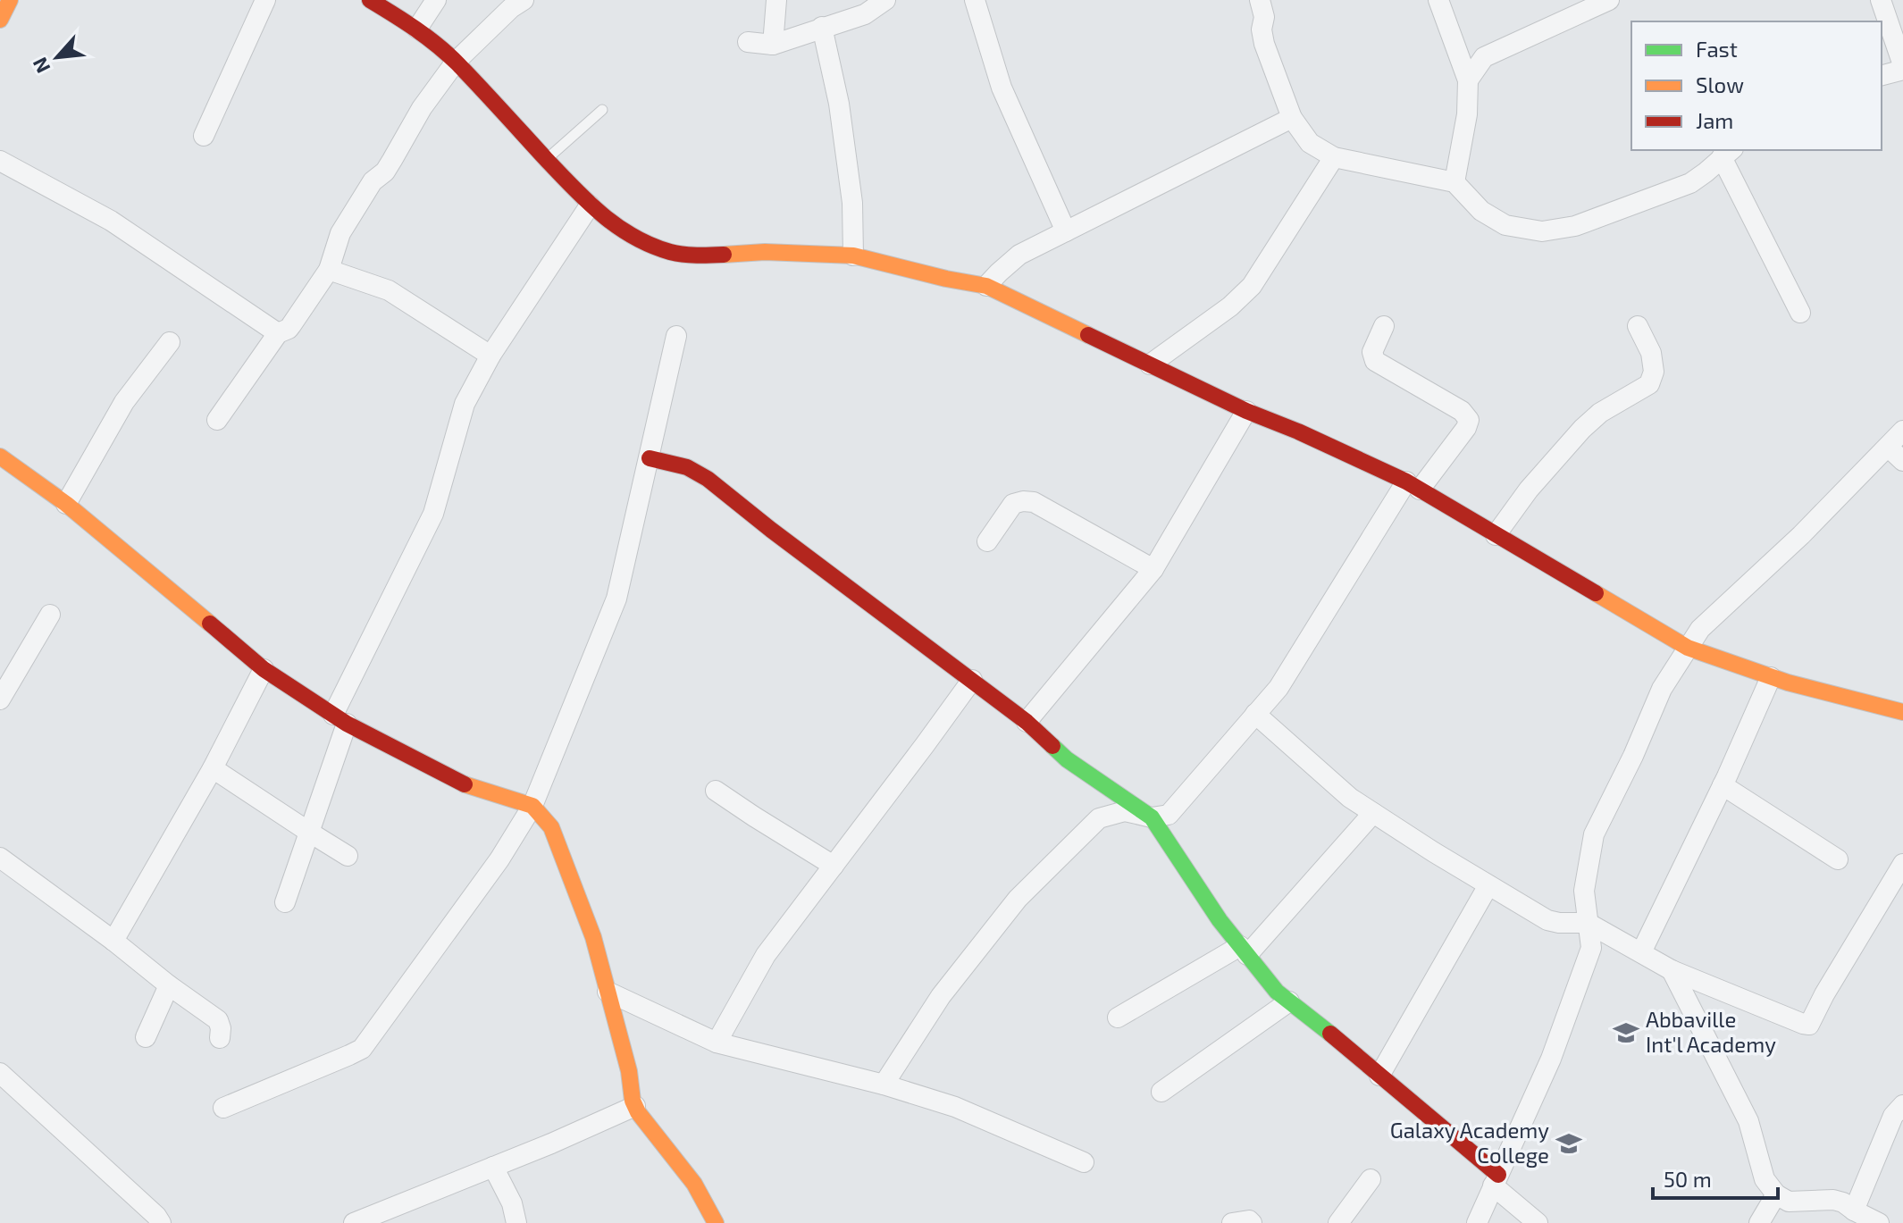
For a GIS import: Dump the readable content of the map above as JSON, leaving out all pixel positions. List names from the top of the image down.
{
  "places": {
    "school or university": ["Abbaville Int'l Academy", "Galaxy Academy College"]
  },
  "legend": ["Fast", "Slow", "Jam"],
  "scale_bar": "50 m",
  "north": "bottom left"
}
